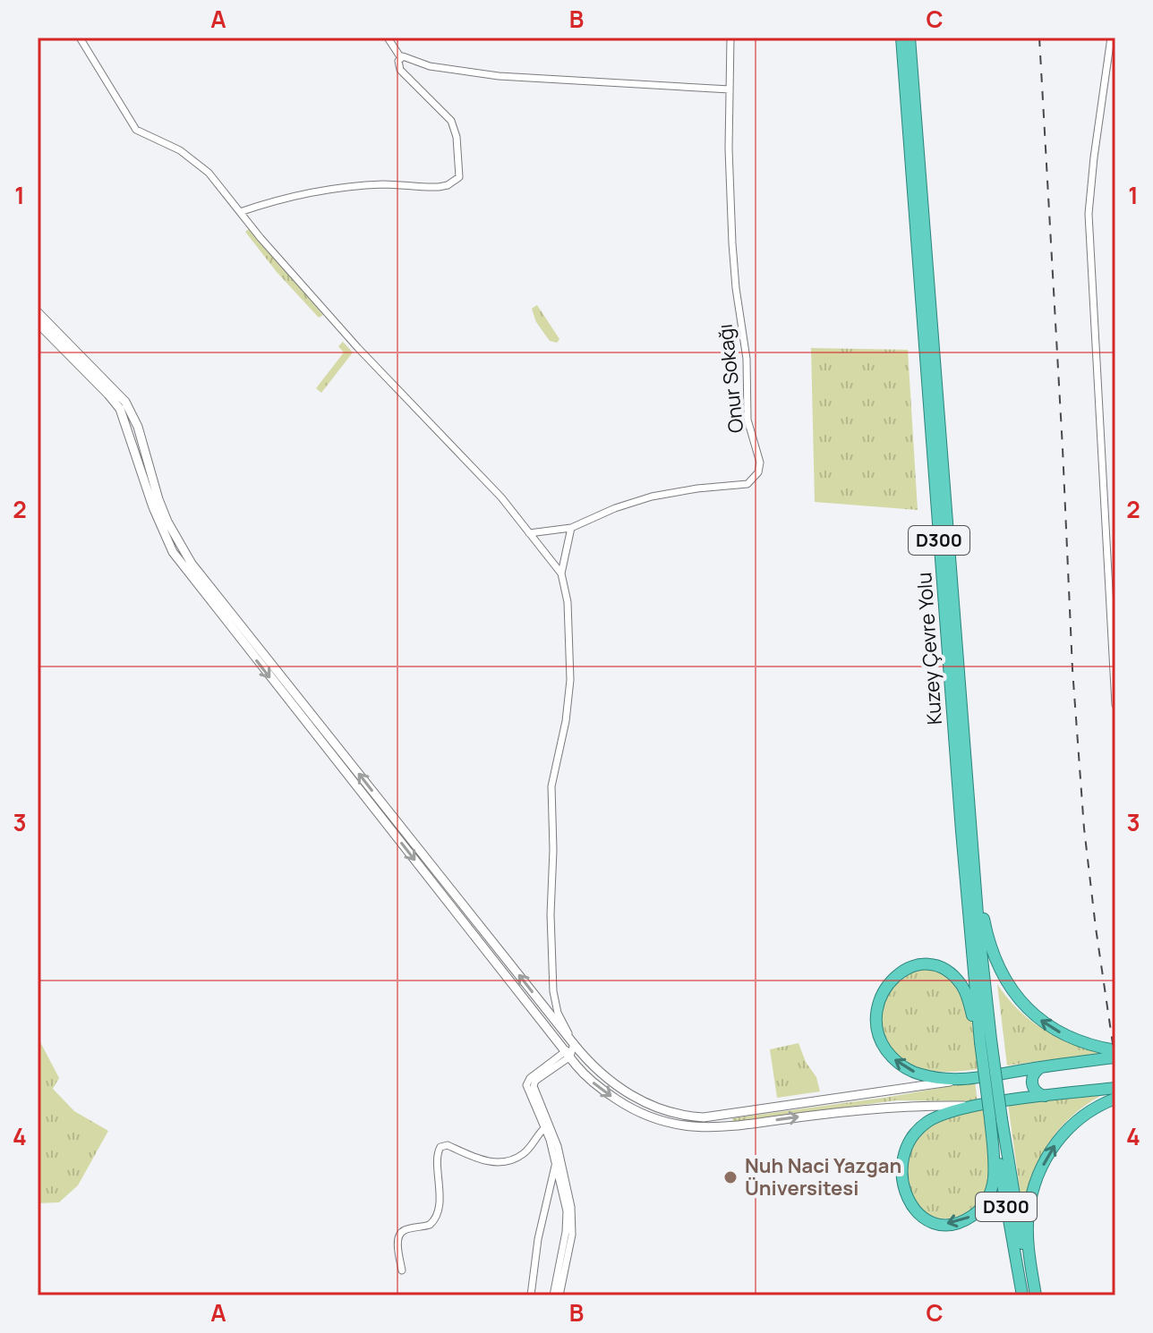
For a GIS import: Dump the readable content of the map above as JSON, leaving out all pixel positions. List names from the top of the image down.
{
  "streets": {
    "highway": ["D300", "Kuzey Çevre Yolu"],
    "street": ["Onur Sokağı"]
  },
  "crossings": [
    ["D300", "Kuzey Çevre Yolu"]
  ],
  "places": ["Nuh Naci Yazgan Üniversitesi"],
  "grid": {
    "columns": ["A", "B", "C"],
    "rows": [
      "1",
      "2",
      "3",
      "4"
    ]
  }
}
